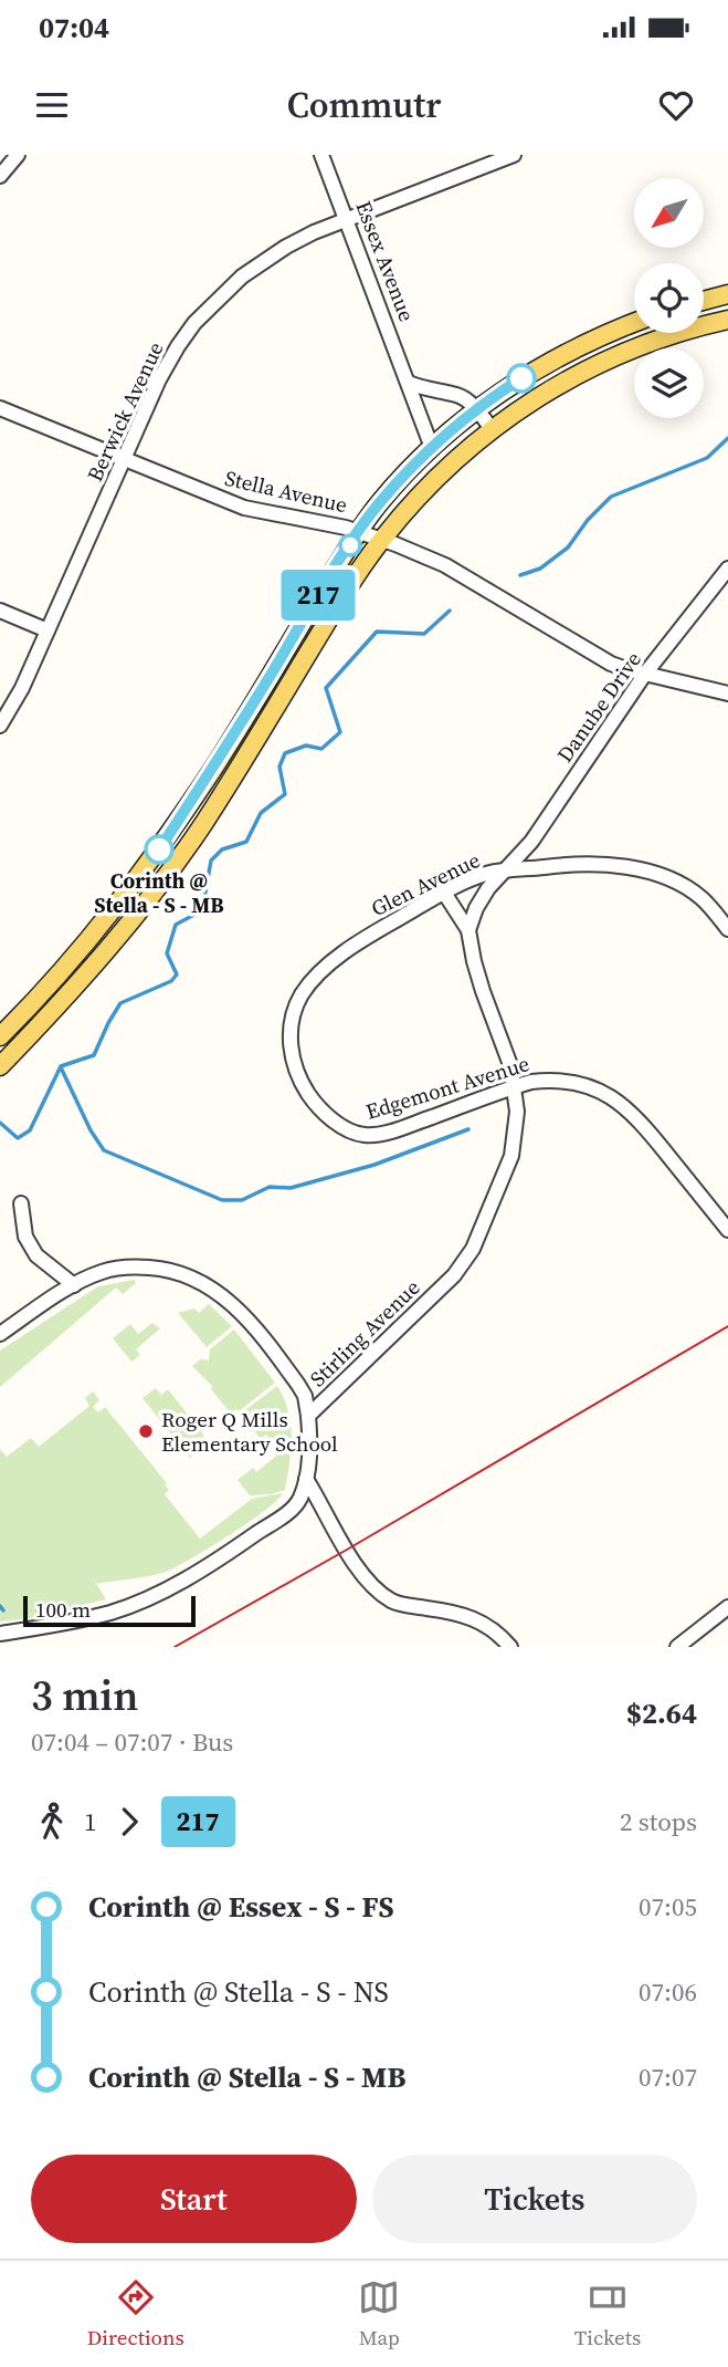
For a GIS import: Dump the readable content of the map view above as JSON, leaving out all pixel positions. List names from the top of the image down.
{
  "streets": {
    "street": [
      "Essex Avenue",
      "Berwick Avenue",
      "Stella Avenue",
      "Danube Drive",
      "Glen Avenue",
      "Edgemont Avenue",
      "Stirling Avenue"
    ]
  },
  "crossings": [
    ["Essex Avenue", "Berwick Avenue"],
    ["Berwick Avenue", "Stella Avenue"],
    ["Stella Avenue", "Danube Drive"],
    ["Danube Drive", "Glen Avenue"],
    ["Glen Avenue", "Edgemont Avenue"],
    ["Glen Avenue", "Stirling Avenue"],
    ["Edgemont Avenue", "Stirling Avenue"]
  ],
  "places": ["Corinth @ Stella - S - MB", "Roger Q Mills Elementary School"],
  "lines": ["bus line 217"],
  "scale_bar": "100 m",
  "north": "bottom left",
  "page": {
    "status": "07:04",
    "header": "Commutr",
    "on_map": "217",
    "scale": "100 m",
    "heading": ["3 min", "07:04 – 07:07 · Bus", "$2.64"],
    "legs": ["1", "217", "2 stops"],
    "list": [
      {
        "name": "Corinth @ Essex - S - FS",
        "value": "07:05"
      },
      {
        "name": "Corinth @ Stella - S - NS",
        "value": "07:06"
      },
      {
        "name": "Corinth @ Stella - S - MB",
        "value": "07:07"
      }
    ],
    "buttons": ["Start", "Tickets"],
    "tabs": ["Directions", "Map", "Tickets"]
  }
}
